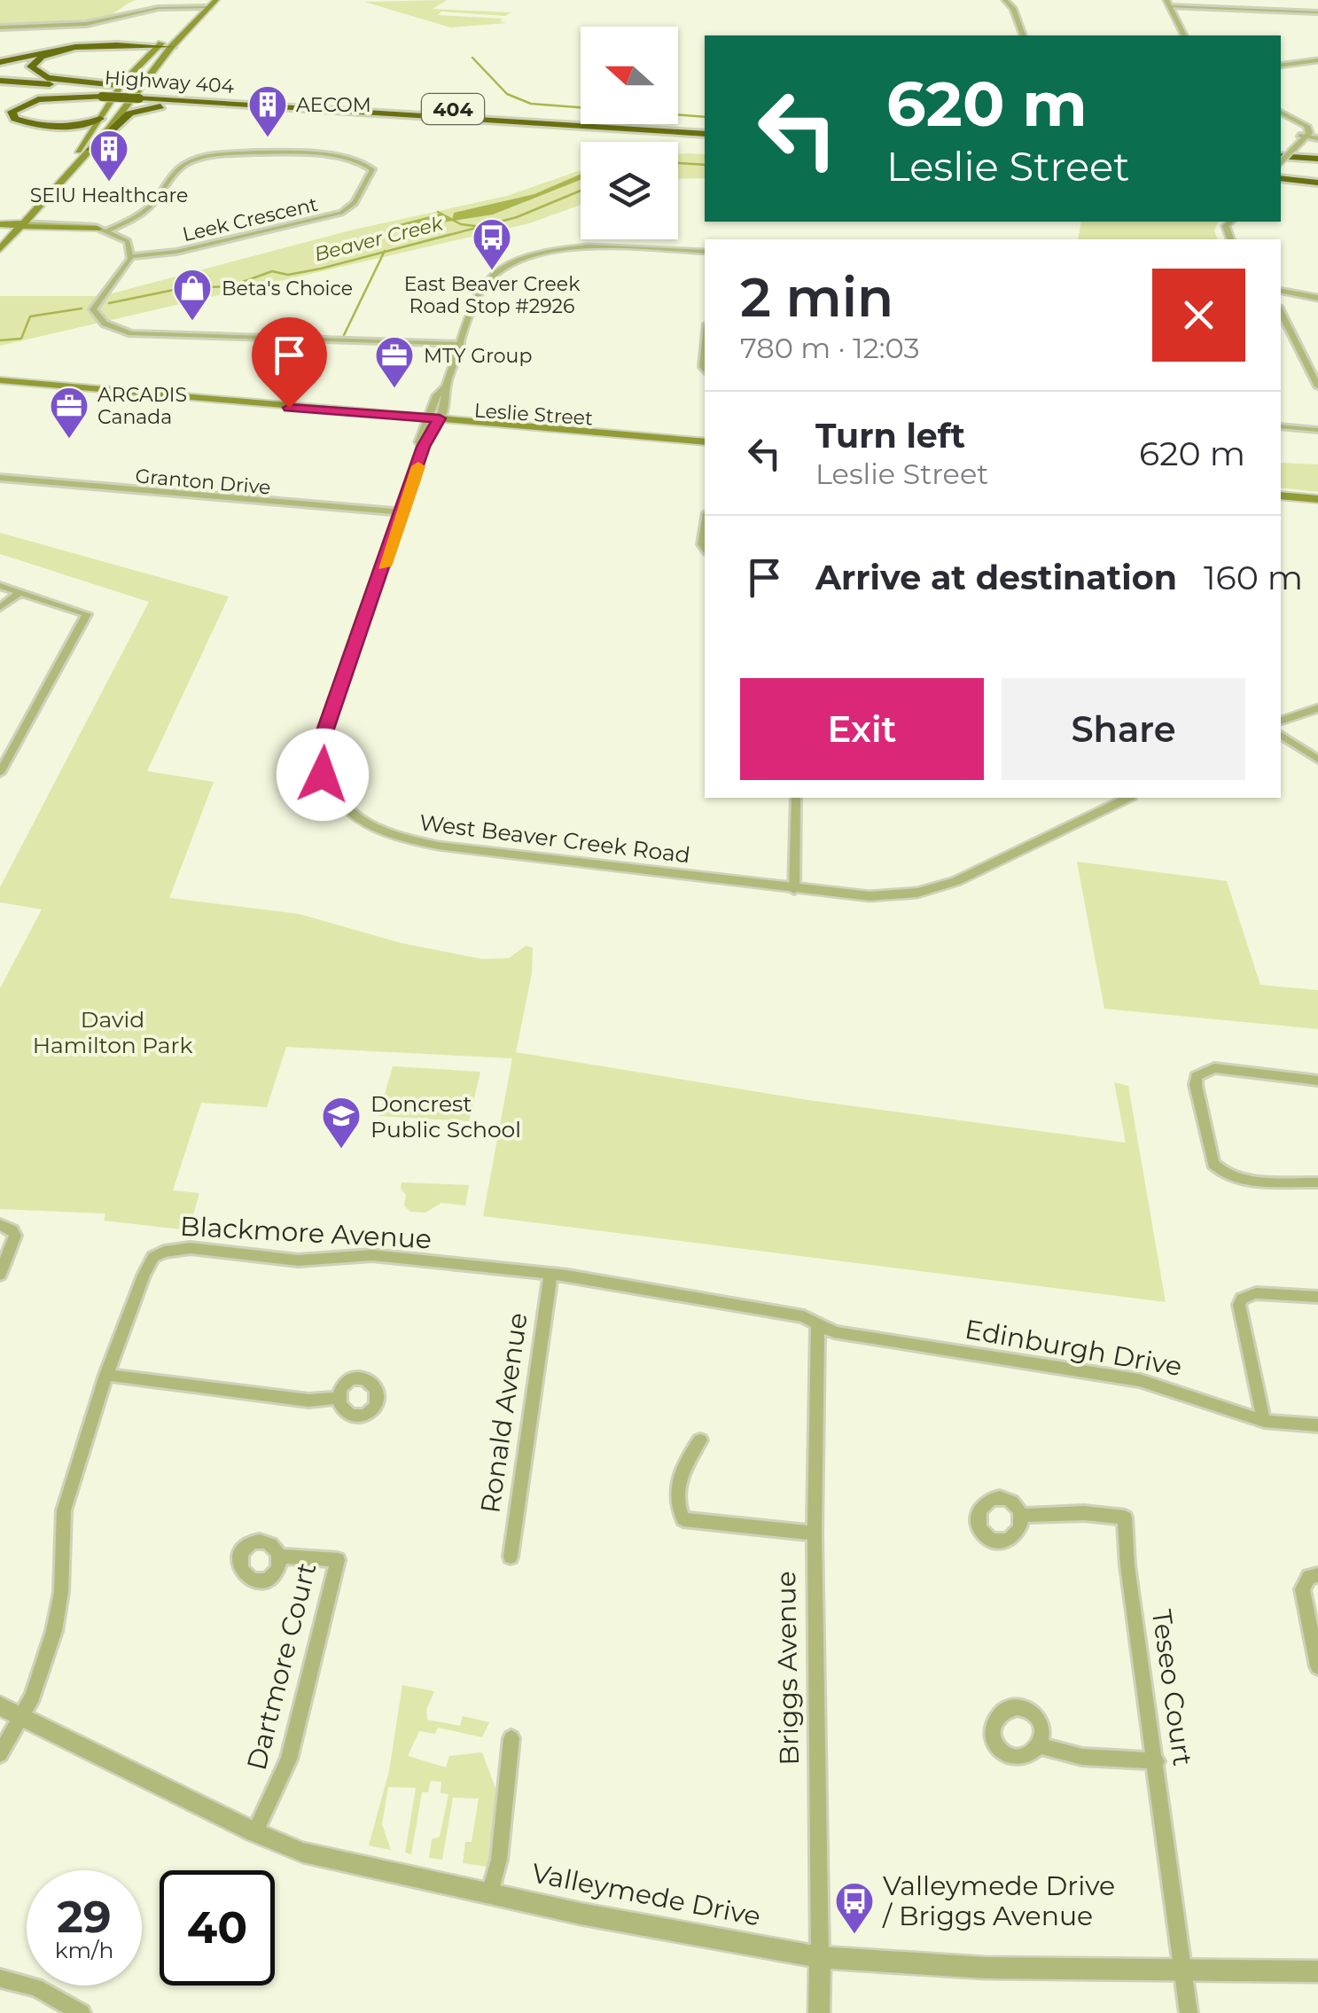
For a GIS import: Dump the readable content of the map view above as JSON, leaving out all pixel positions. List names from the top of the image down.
{
  "streets": {
    "highway": ["Highway 404", "404"],
    "main road": ["Leslie Street"],
    "street": [
      "Leek Crescent",
      "Granton Drive",
      "West Beaver Creek Road",
      "Blackmore Avenue",
      "Edinburgh Drive",
      "Ronald Avenue",
      "Dartmore Court",
      "Briggs Avenue",
      "Teseo Court",
      "Valleymede Drive"
    ]
  },
  "crossings": [
    ["Leslie Street", "West Beaver Creek Road"],
    ["Granton Drive", "West Beaver Creek Road"],
    ["Blackmore Avenue", "Edinburgh Drive"],
    ["Blackmore Avenue", "Ronald Avenue"],
    ["Blackmore Avenue", "Briggs Avenue"],
    ["Blackmore Avenue", "Valleymede Drive"],
    ["Edinburgh Drive", "Briggs Avenue"],
    ["Dartmore Court", "Valleymede Drive"],
    ["Briggs Avenue", "Valleymede Drive"],
    ["Teseo Court", "Valleymede Drive"]
  ],
  "water": ["Beaver Creek"],
  "parks": ["David Hamilton Park"],
  "places": {
    "building": ["AECOM", "SEIU Healthcare"],
    "bus stop": ["East Beaver Creek Road Stop #2926", "Valleymede Drive / Briggs Avenue"],
    "shop": ["Beta's Choice"],
    "office": ["MTY Group", "ARCADIS Canada"],
    "school or university": ["Doncrest Public School"]
  },
  "north": "left",
  "page": {
    "turn": ["620 m", "Leslie Street"],
    "heading": ["2 min", "780 m · 12:03"],
    "list": [
      {
        "name": "Turn left",
        "note": "Leslie Street",
        "value": "620 m"
      },
      {
        "name": "Arrive at destination",
        "value": "160 m"
      }
    ],
    "buttons": ["Exit", "Share"],
    "speed": "29 km/h",
    "limit": "40"
  }
}
